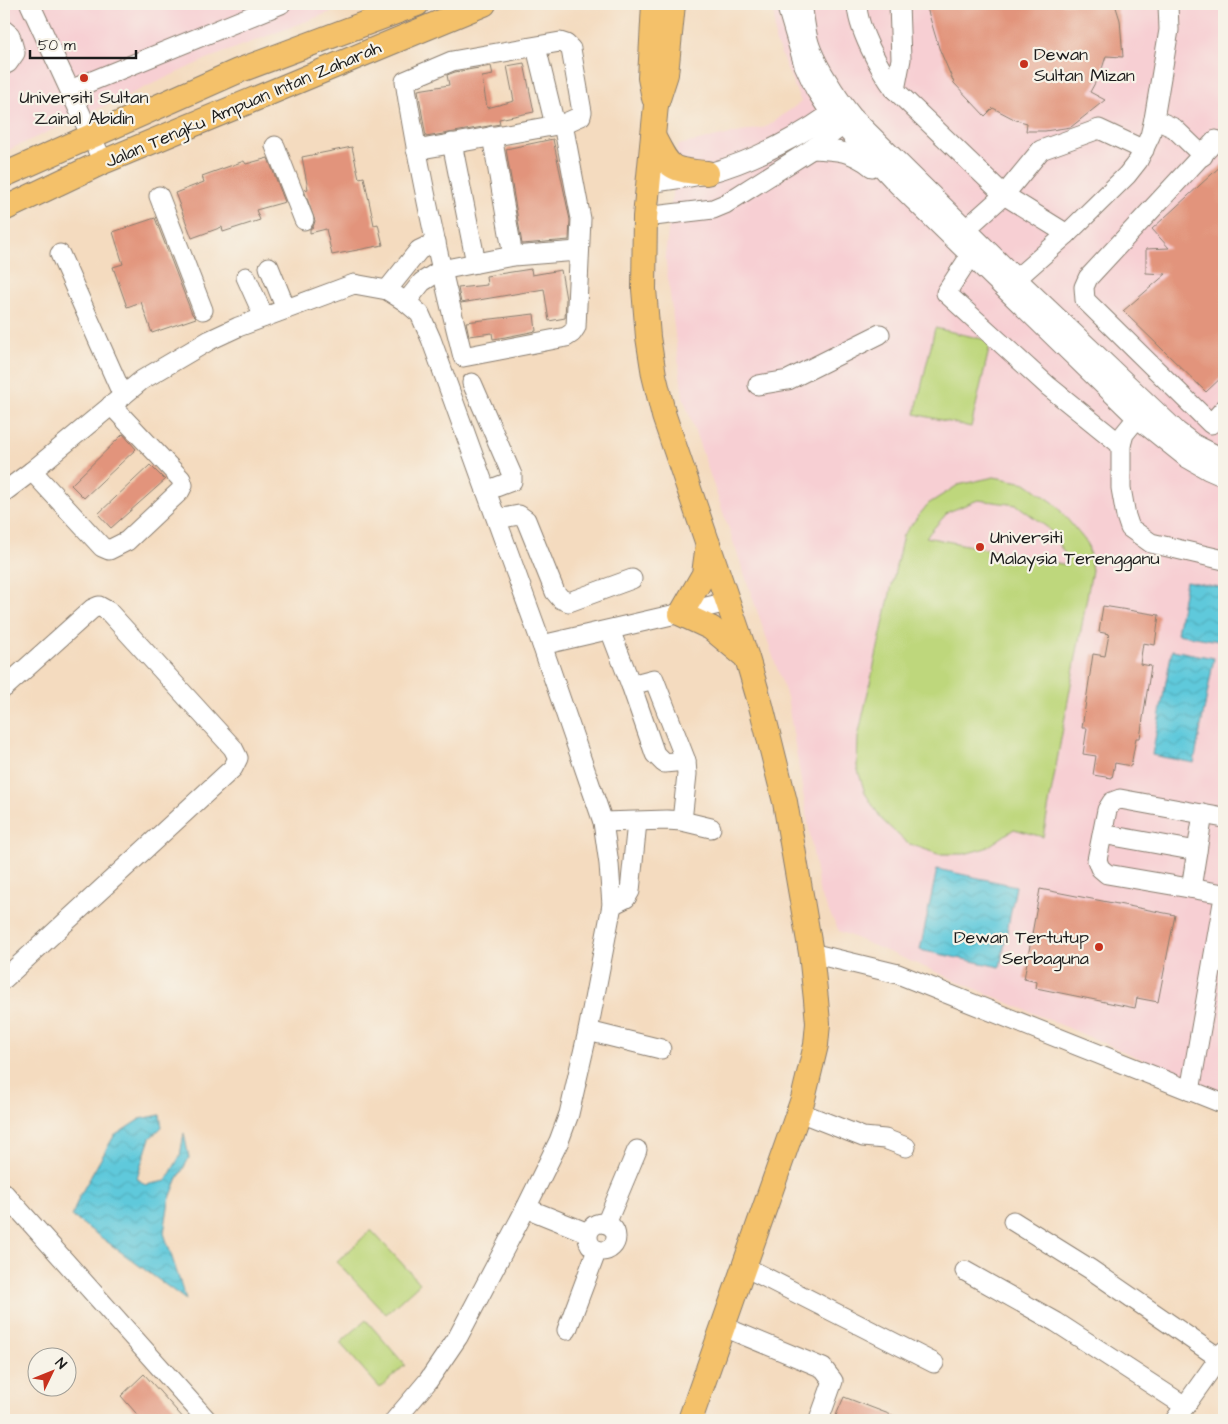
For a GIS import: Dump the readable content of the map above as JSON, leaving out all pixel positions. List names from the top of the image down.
{
  "streets": {
    "main road": ["Jalan Tengku Ampuan Intan Zaharah"]
  },
  "places": [
    "Dewan Sultan Mizan",
    "Universiti Sultan Zainal Abidin",
    "Universiti Malaysia Terengganu",
    "Dewan Tertutup Serbaguna"
  ],
  "scale_bar": "50 m",
  "north": "top right"
}
